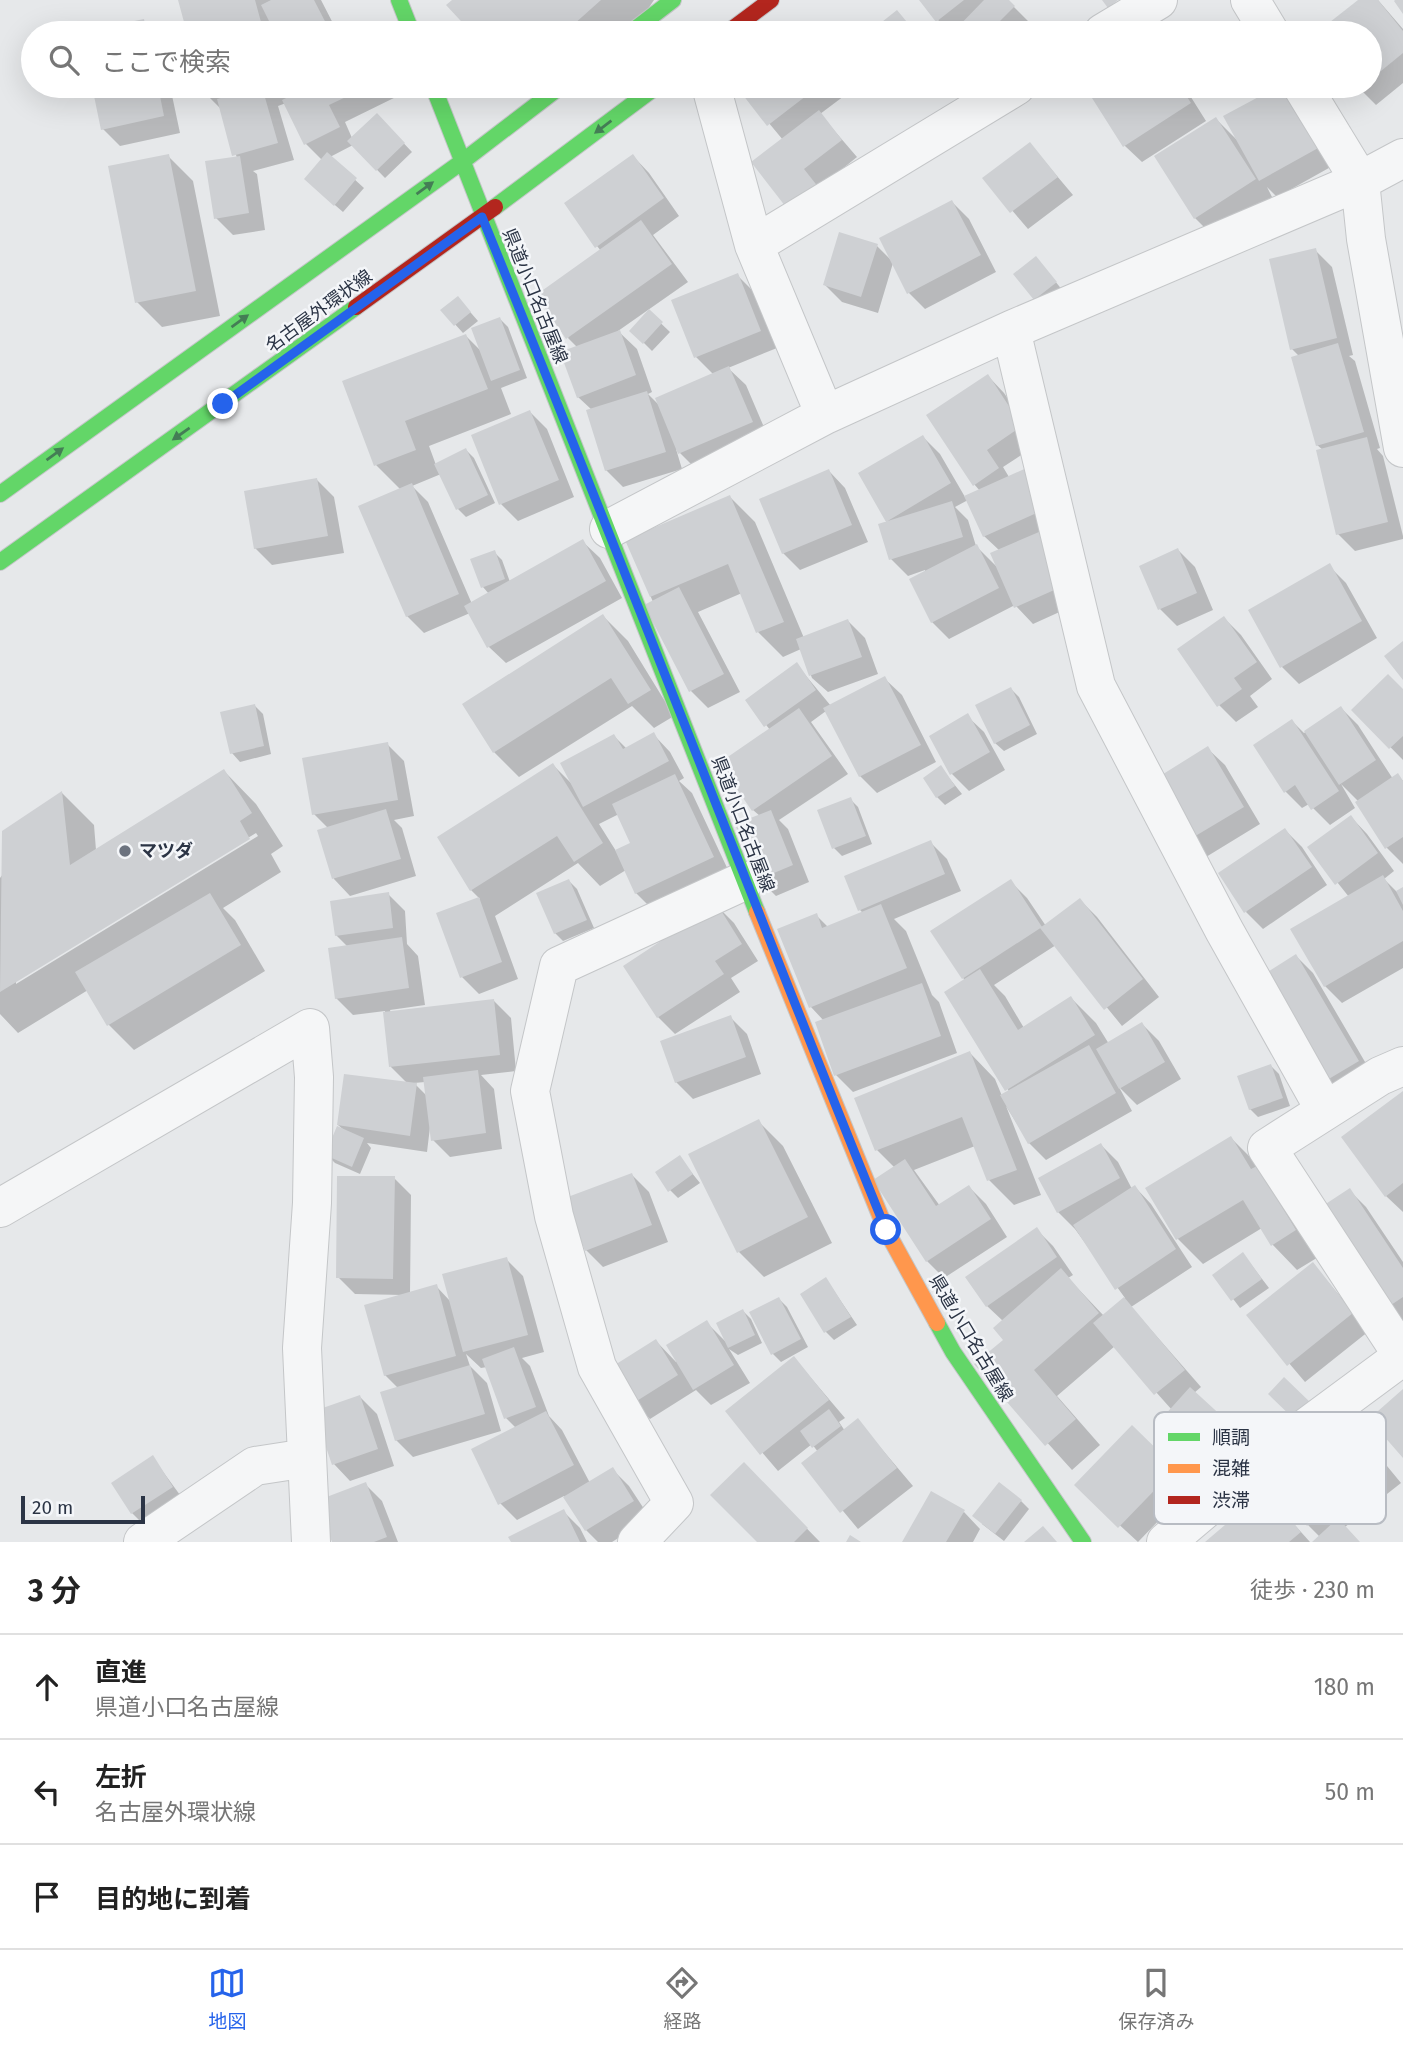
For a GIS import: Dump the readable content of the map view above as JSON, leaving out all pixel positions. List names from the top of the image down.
{
  "streets": {
    "main road": ["県道小口名古屋線", "名古屋外環状線"]
  },
  "crossings": [
    ["県道小口名古屋線", "名古屋外環状線"]
  ],
  "places": ["マツダ"],
  "legend": ["順調", "混雑", "渋滞"],
  "scale_bar": "20 m",
  "page": {
    "search": "ここで検索",
    "scale": "20 m",
    "heading": ["3 分", "徒歩 · 230 m"],
    "list": [
      ["直進", "県道小口名古屋線", "180 m"],
      ["左折", "名古屋外環状線", "50 m"],
      "目的地に到着"
    ],
    "nav": ["地図", "経路", "保存済み"]
  }
}
